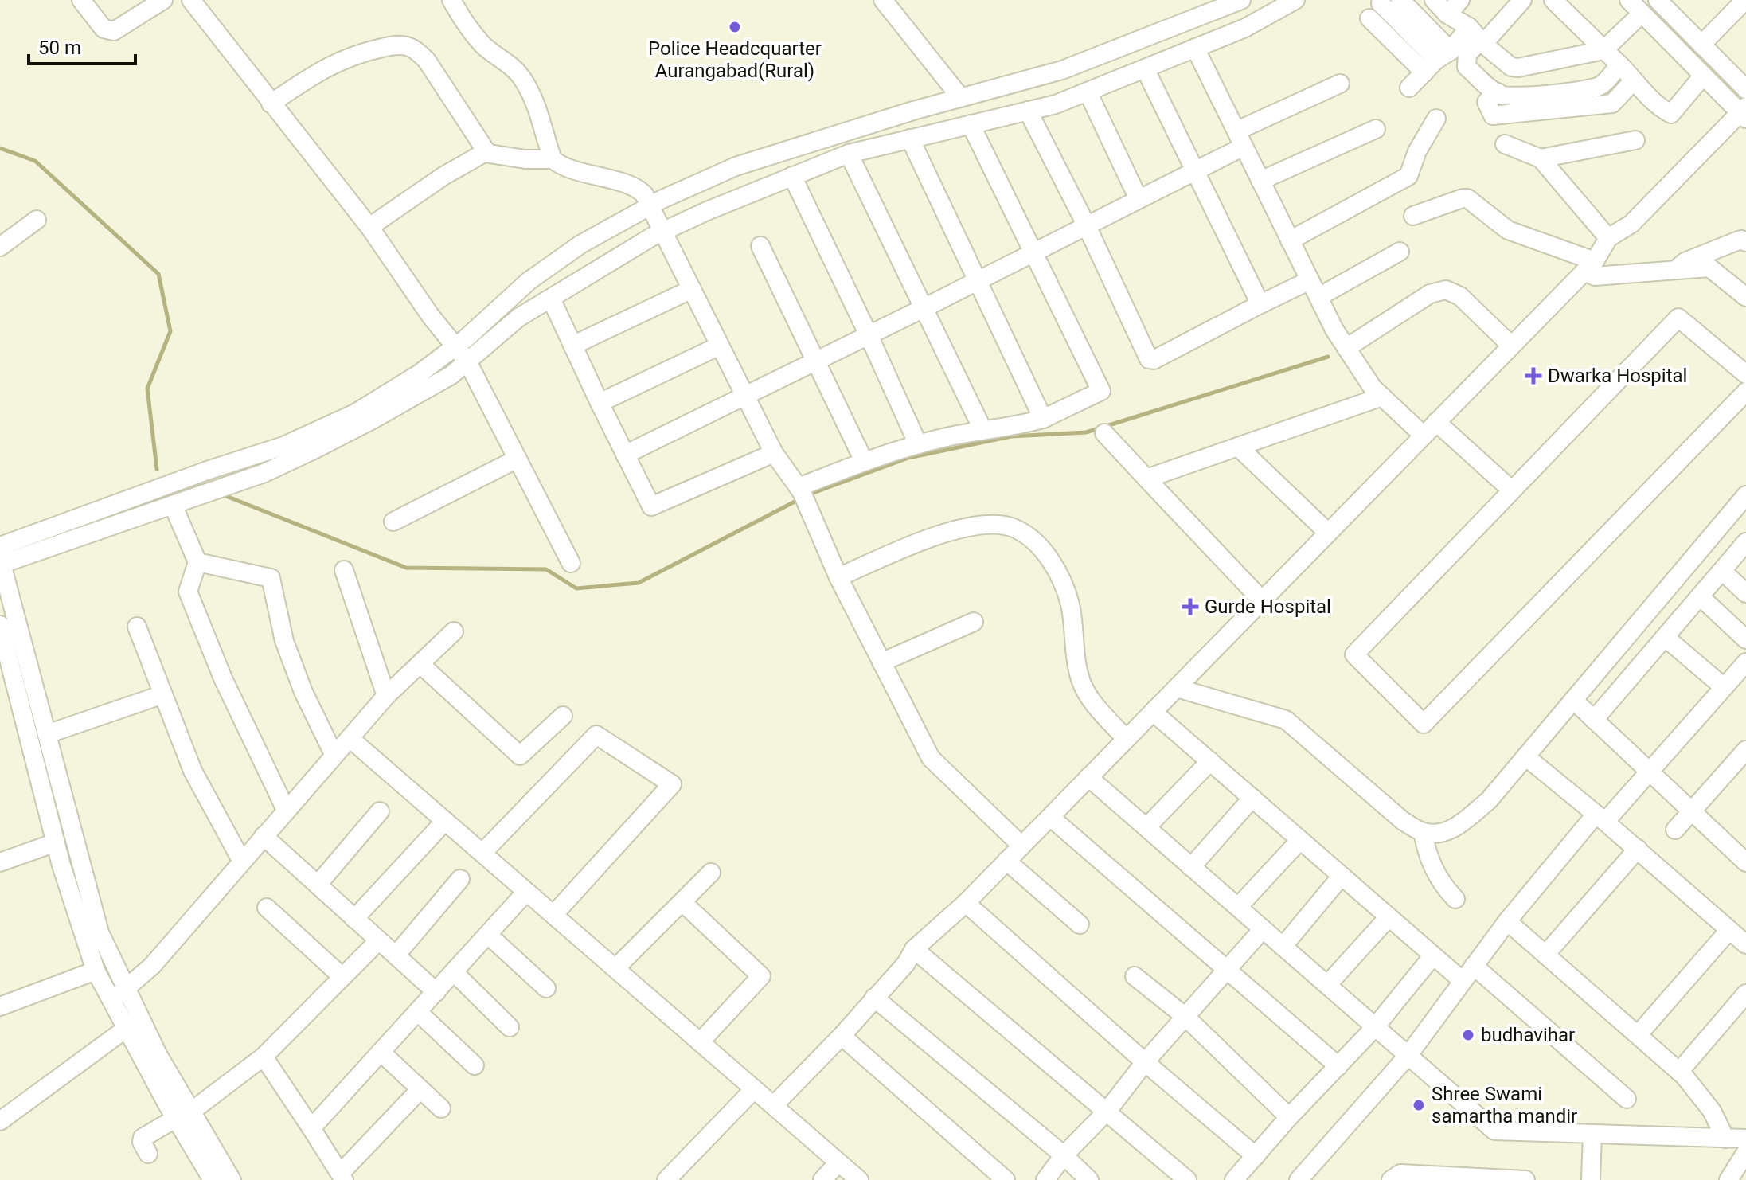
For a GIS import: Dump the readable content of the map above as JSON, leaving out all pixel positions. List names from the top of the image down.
{
  "places": {
    "other": ["Police Headcquarter Aurangabad(Rural)", "budhavihar", "Shree Swami samartha mandir"],
    "health": ["Dwarka Hospital", "Gurde Hospital"]
  },
  "scale_bar": "50 m"
}
